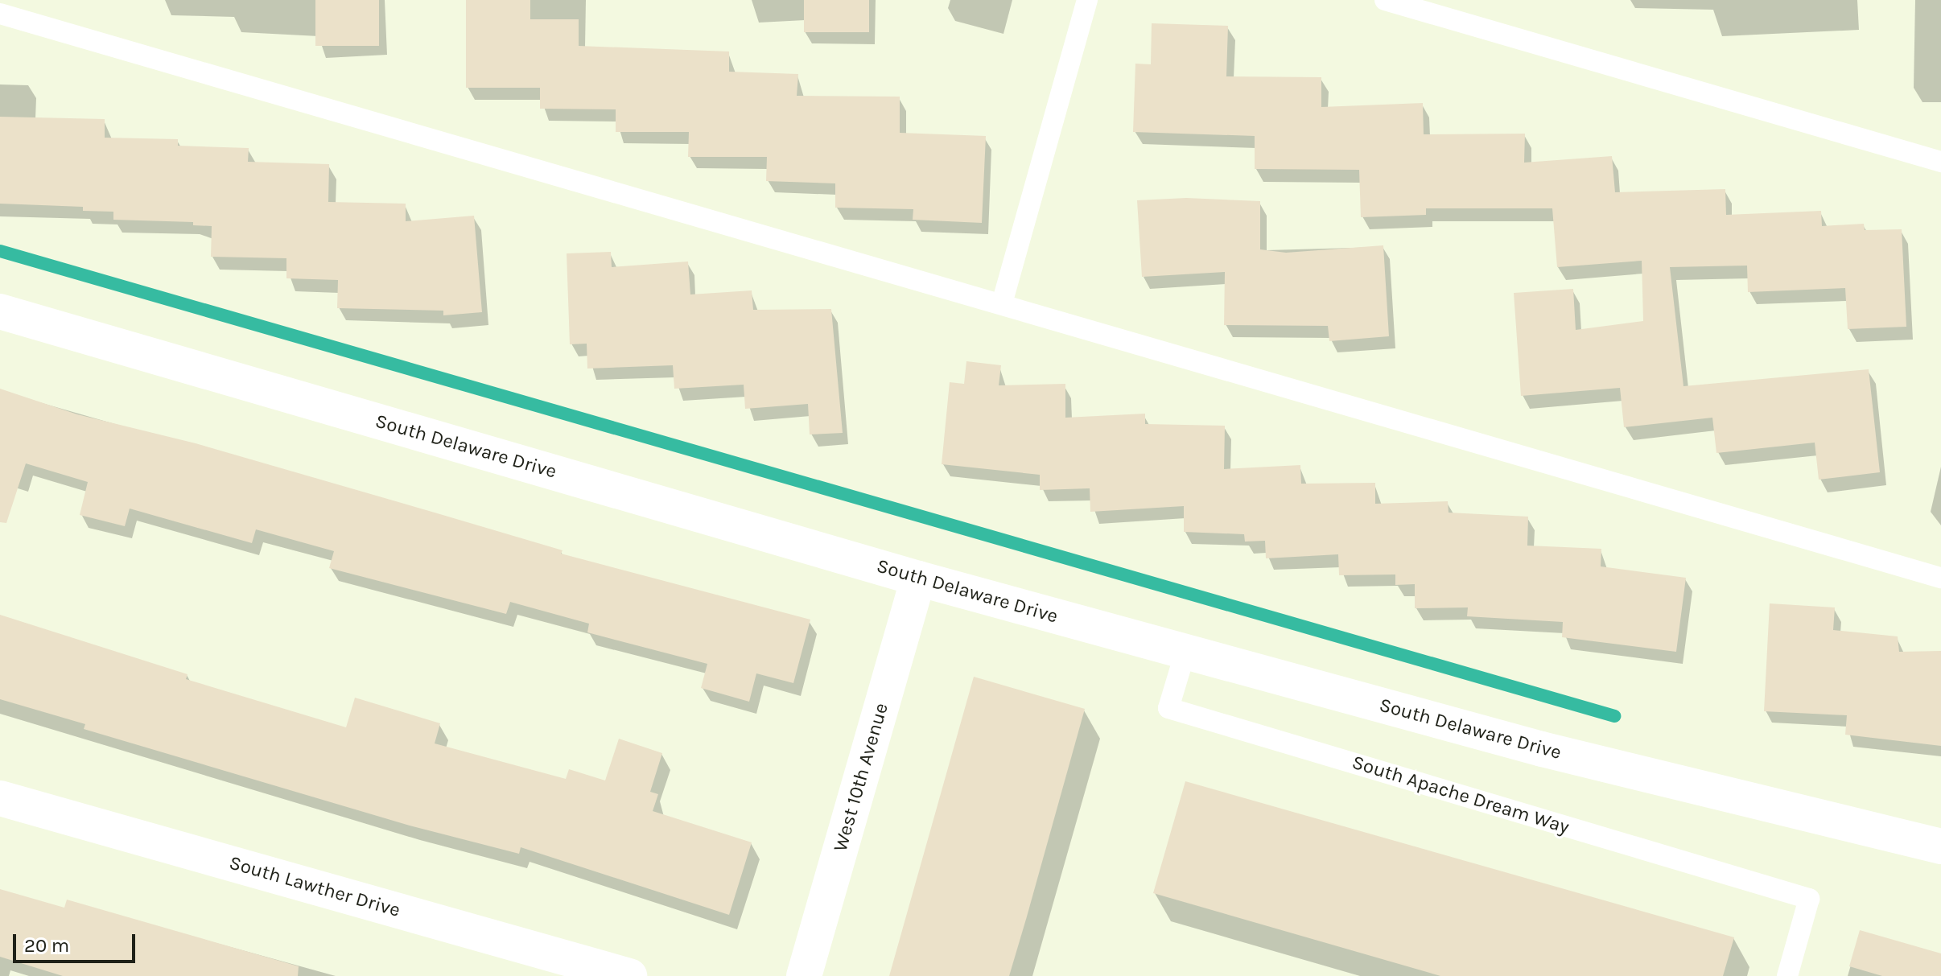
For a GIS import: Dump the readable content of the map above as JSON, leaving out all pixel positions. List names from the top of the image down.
{
  "streets": {
    "street": ["South Delaware Drive", "West 10th Avenue", "South Lawther Drive"],
    "lane": ["South Apache Dream Way"]
  },
  "crossings": [
    ["South Delaware Drive", "West 10th Avenue"],
    ["South Delaware Drive", "South Apache Dream Way"]
  ],
  "scale_bar": "20 m"
}
